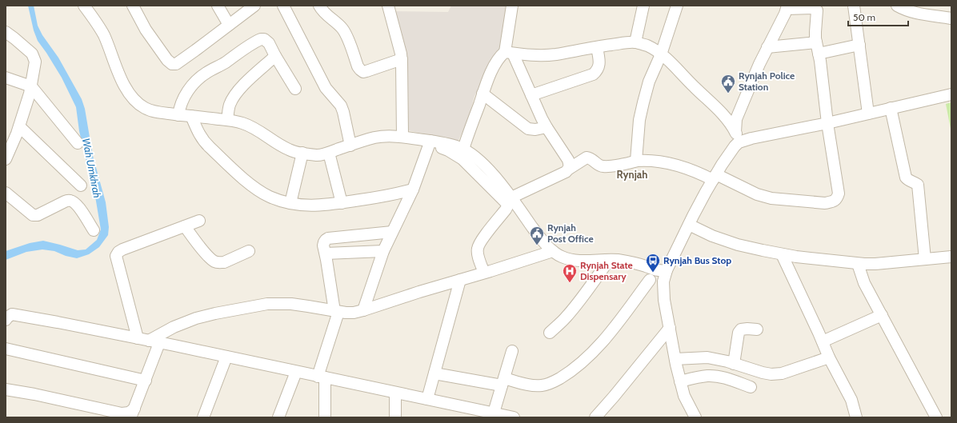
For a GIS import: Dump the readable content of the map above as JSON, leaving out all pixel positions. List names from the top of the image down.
{
  "districts": ["Rynjah"],
  "water": ["Wah Umkhrah"],
  "places": {
    "public building": ["Rynjah Police Station", "Rynjah Post Office"],
    "bus stop": ["Rynjah Bus Stop"],
    "hospital": ["Rynjah State Dispensary"]
  },
  "scale_bar": "50 m"
}
